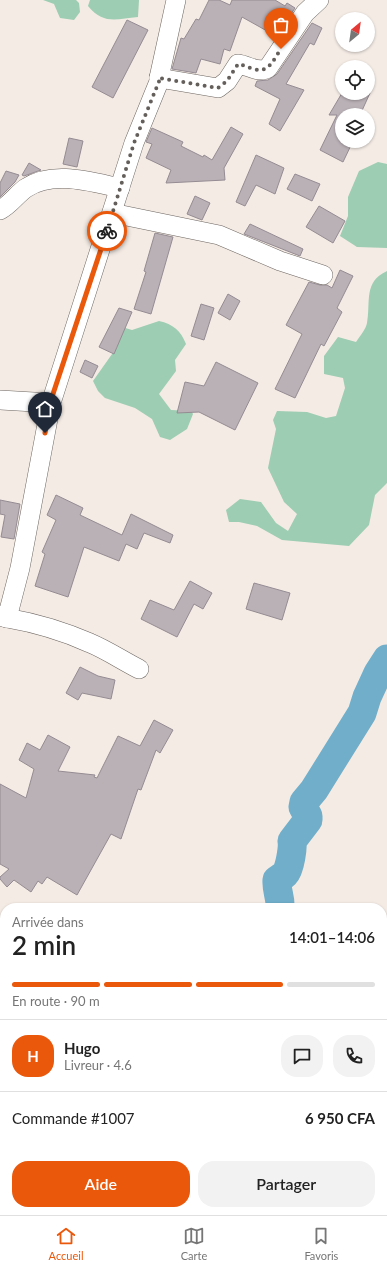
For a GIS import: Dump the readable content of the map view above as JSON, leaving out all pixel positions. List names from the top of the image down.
{
  "north": "top right",
  "page": {
    "heading": ["2 min", "Arrivée dans", "14:01–14:06"],
    "panel": [
      "Hugo",
      "Livreur · 4.6",
      "Commande #1007",
      "6 950 CFA"
    ],
    "bar": "En route · 90 m",
    "round": "H",
    "buttons": ["Aide", "Partager"],
    "tabs": ["Accueil", "Carte", "Favoris"]
  }
}
